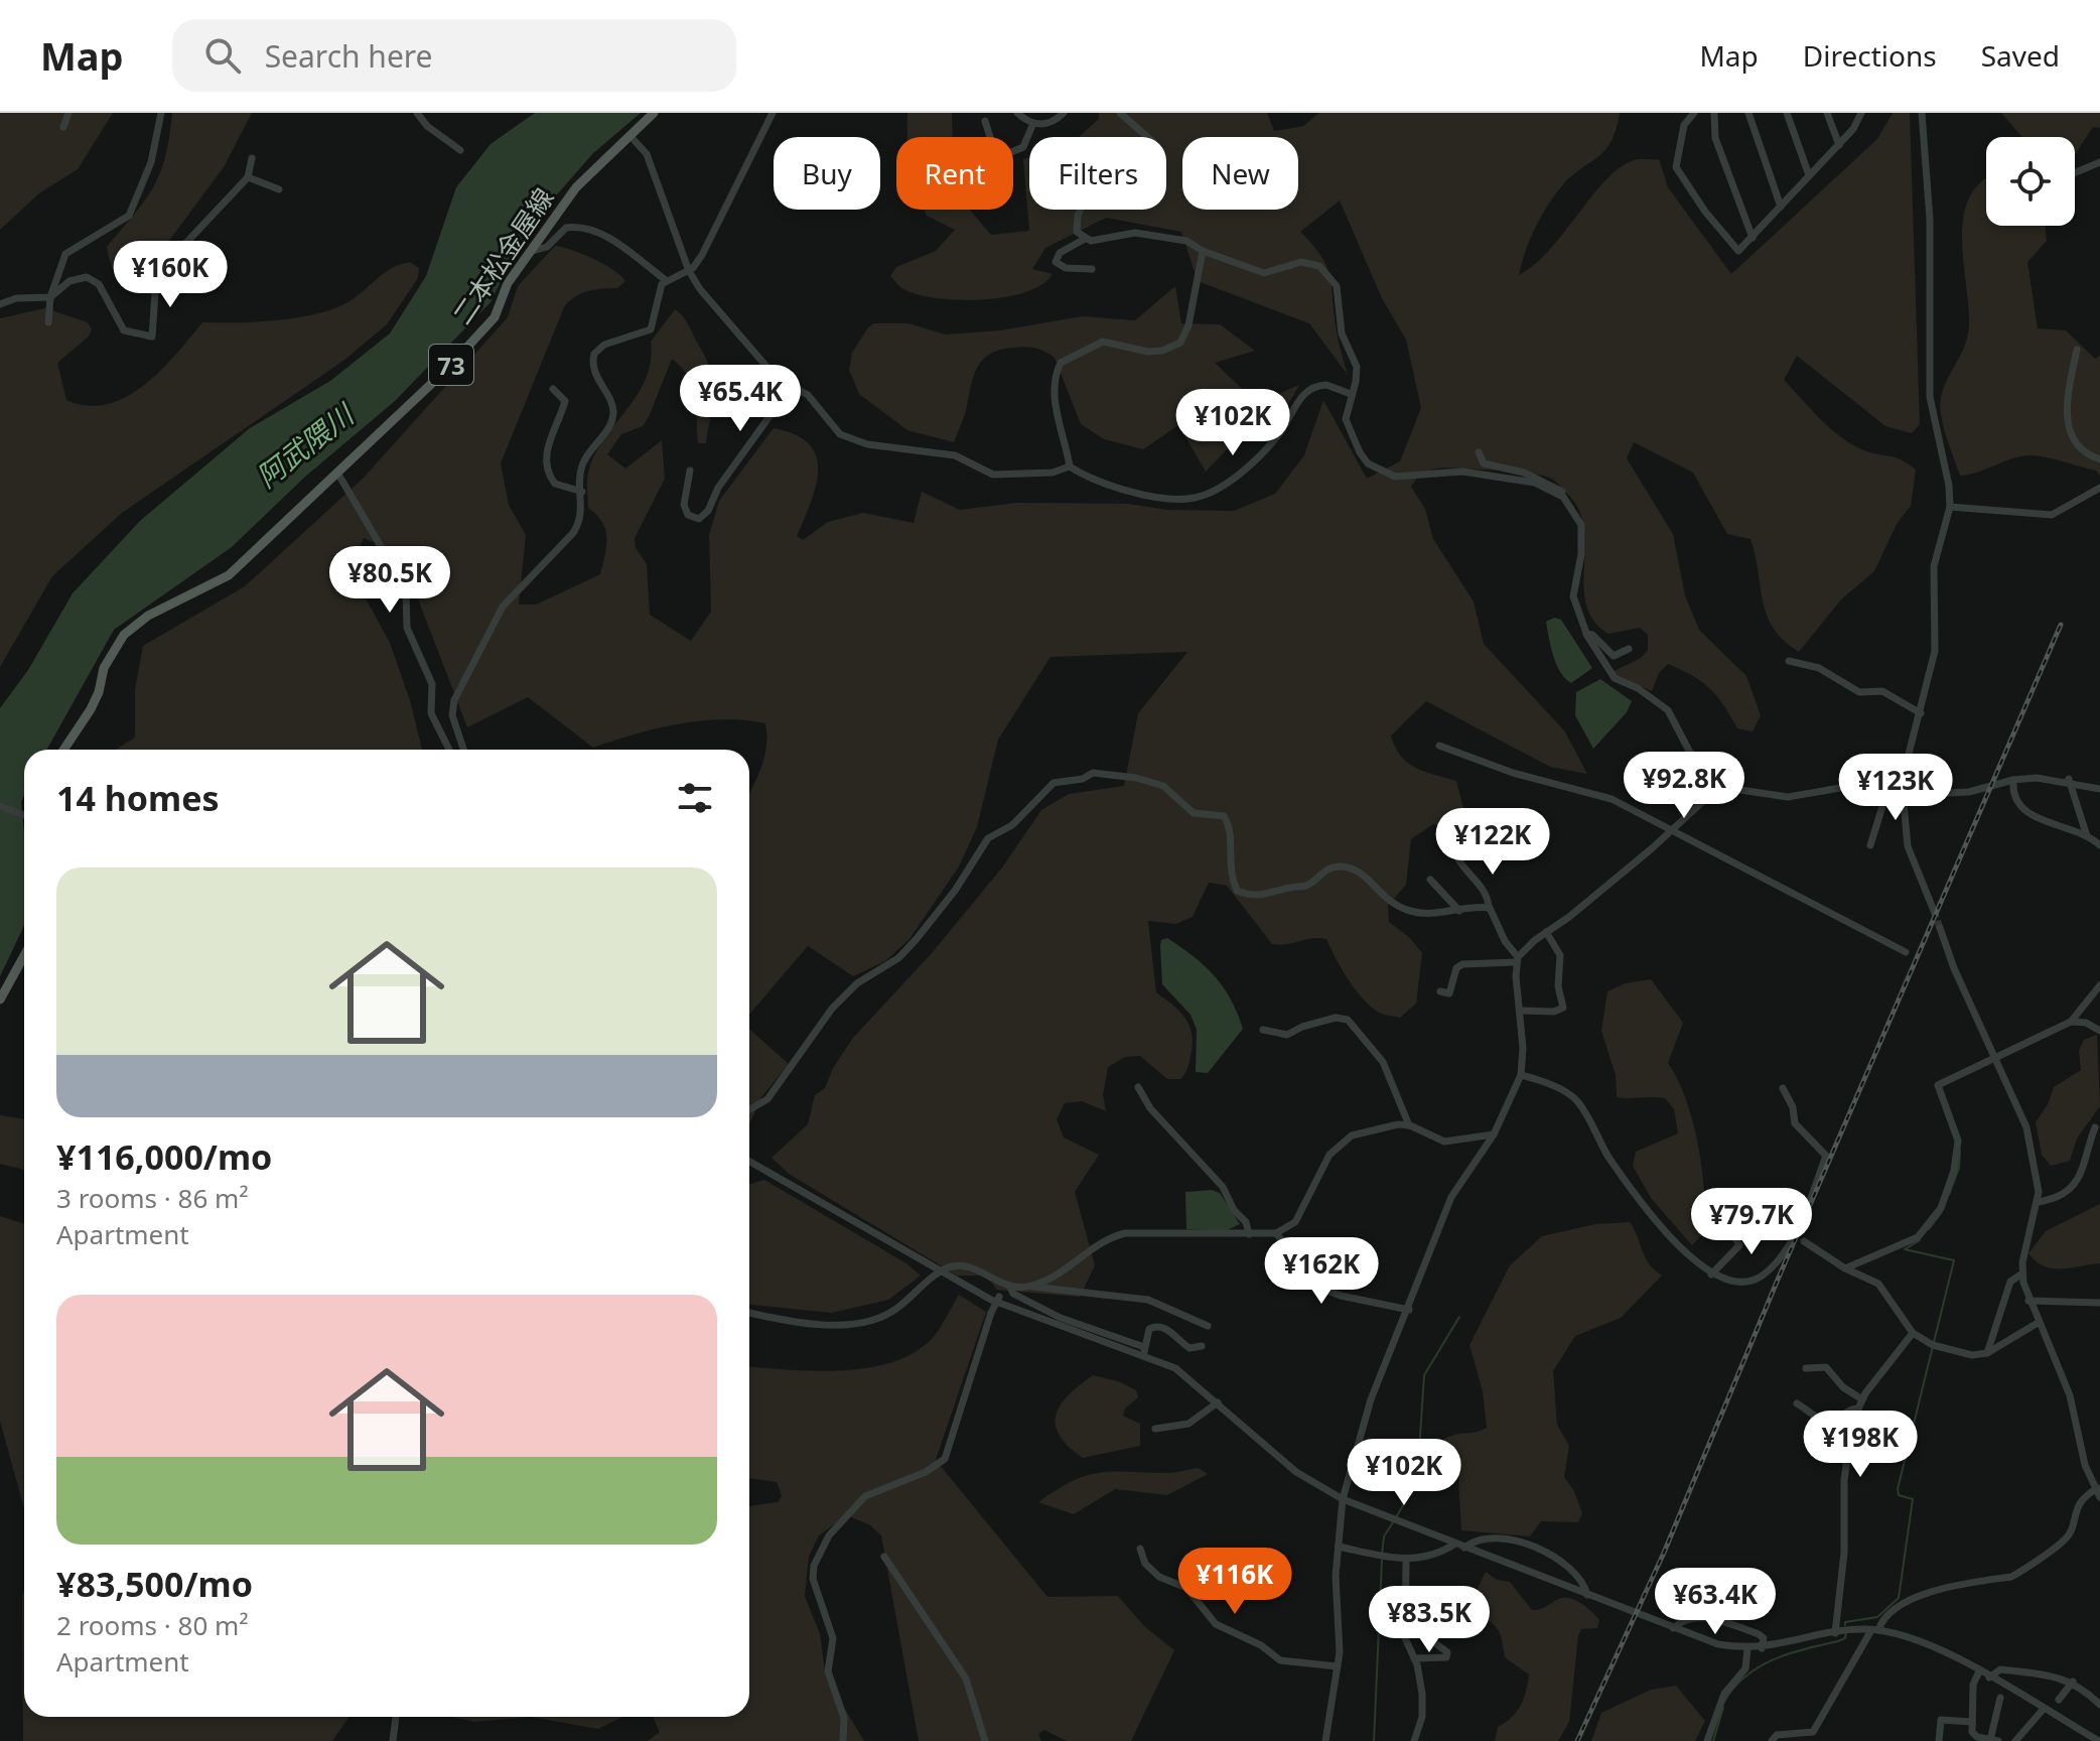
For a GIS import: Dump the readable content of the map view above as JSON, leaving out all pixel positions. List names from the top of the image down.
{
  "streets": {
    "main road": ["二本松金屋線", "73"]
  },
  "water": ["阿武隈川"],
  "page": {
    "header": "Map",
    "search": "Search here",
    "nav": ["Map", "Directions", "Saved"],
    "chip": [
      "Buy",
      "Rent",
      "Filters",
      "New"
    ],
    "price": [
      "¥160K",
      "¥65.4K",
      "¥102K",
      "¥80.5K",
      "¥92.8K",
      "¥123K",
      "¥122K",
      "¥79.7K",
      "¥162K",
      "¥198K",
      "¥102K",
      "¥116K",
      "¥63.4K",
      "¥83.5K"
    ],
    "heading": "14 homes",
    "list": [
      {
        "name": "¥116,000/mo",
        "note": "3 rooms · 86 m² · Apartment"
      },
      {
        "name": "¥83,500/mo",
        "note": "2 rooms · 80 m² · Apartment"
      }
    ]
  }
}
